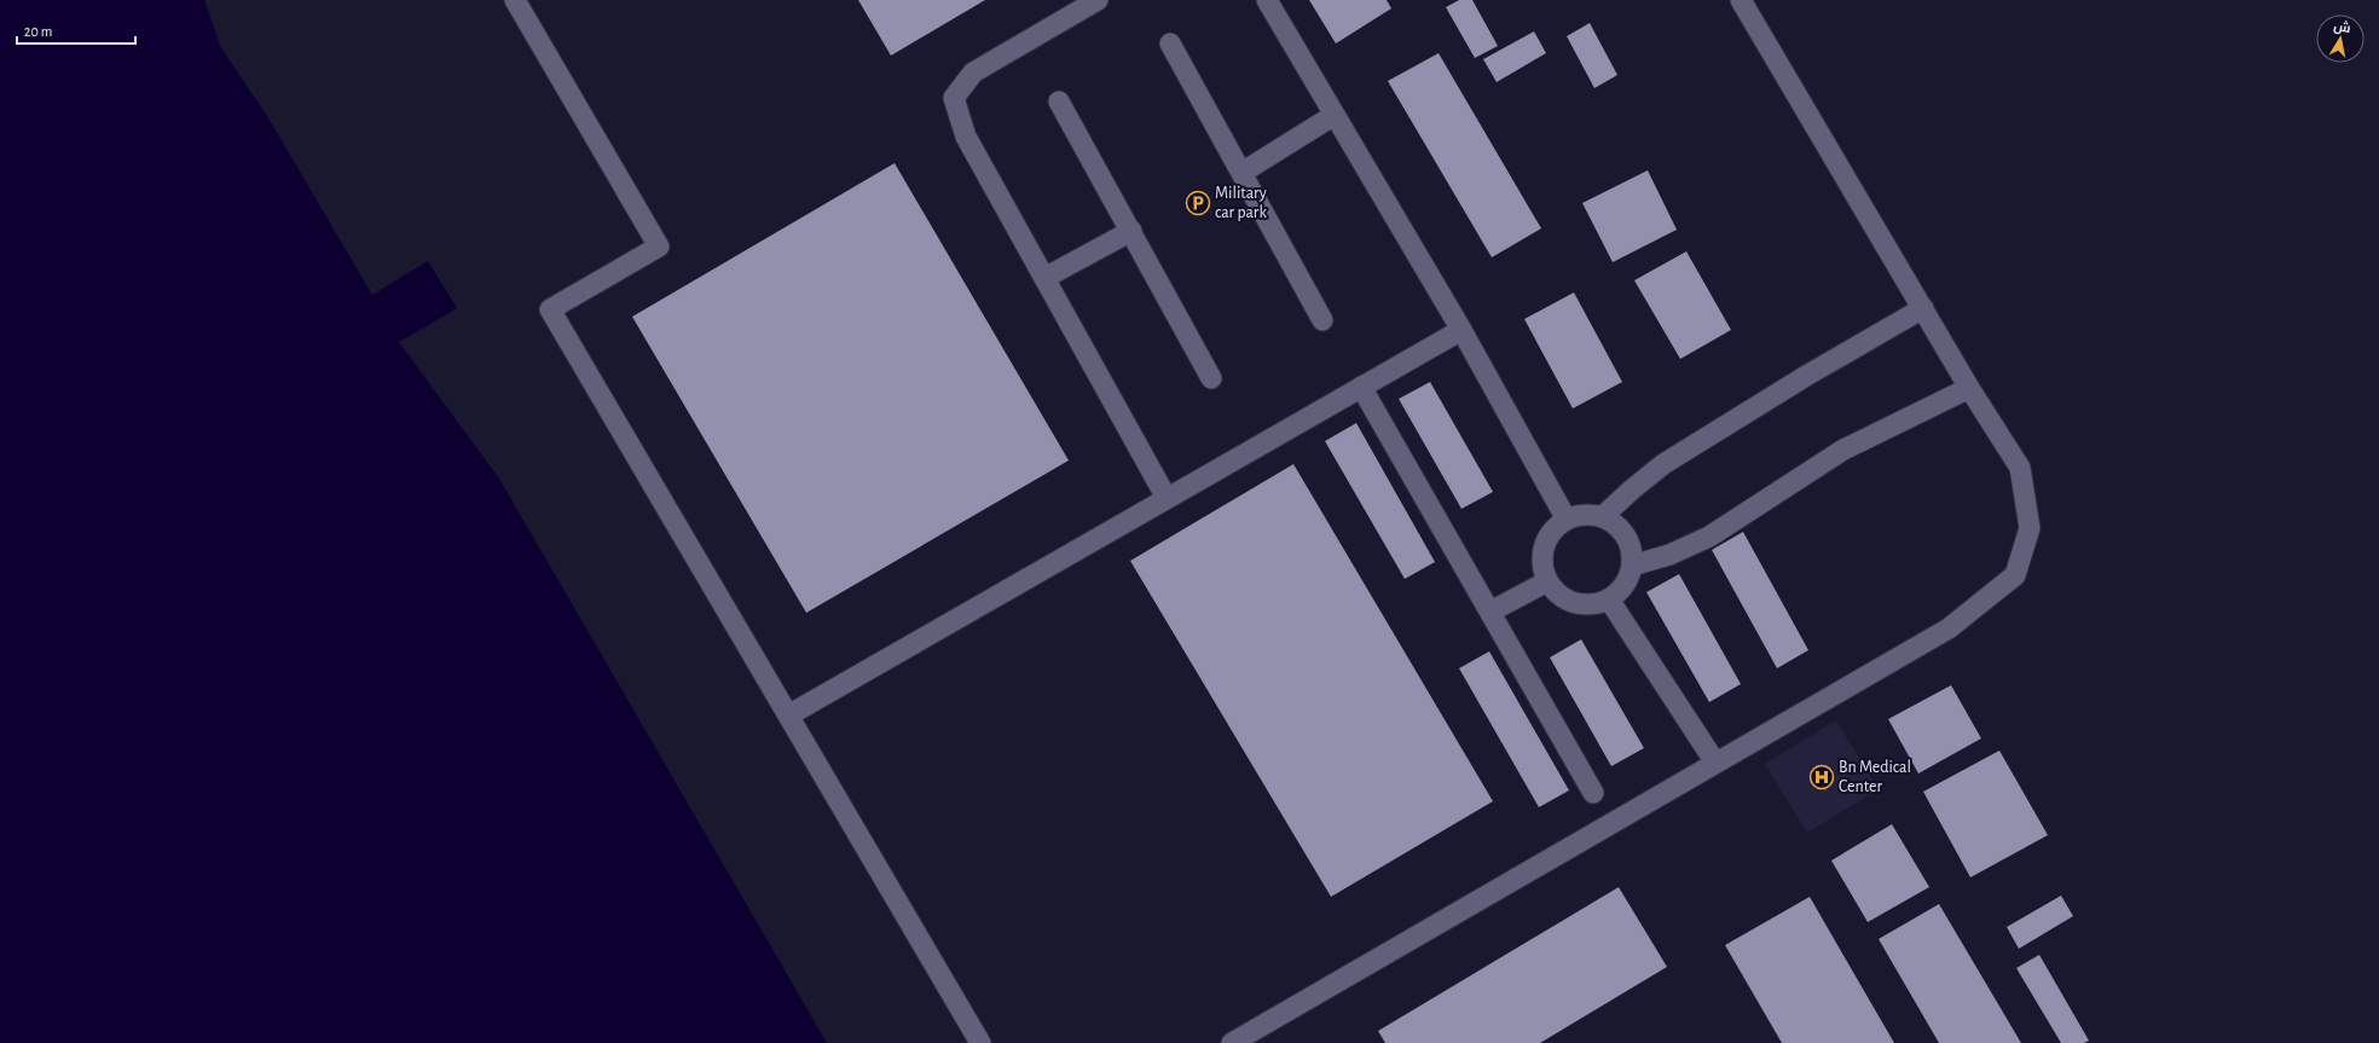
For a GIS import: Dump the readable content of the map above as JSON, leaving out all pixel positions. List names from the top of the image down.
{
  "places": {
    "parking": ["Military car park"],
    "hospital": ["Bn Medical Center"]
  },
  "scale_bar": "20 m",
  "north": "top"
}
